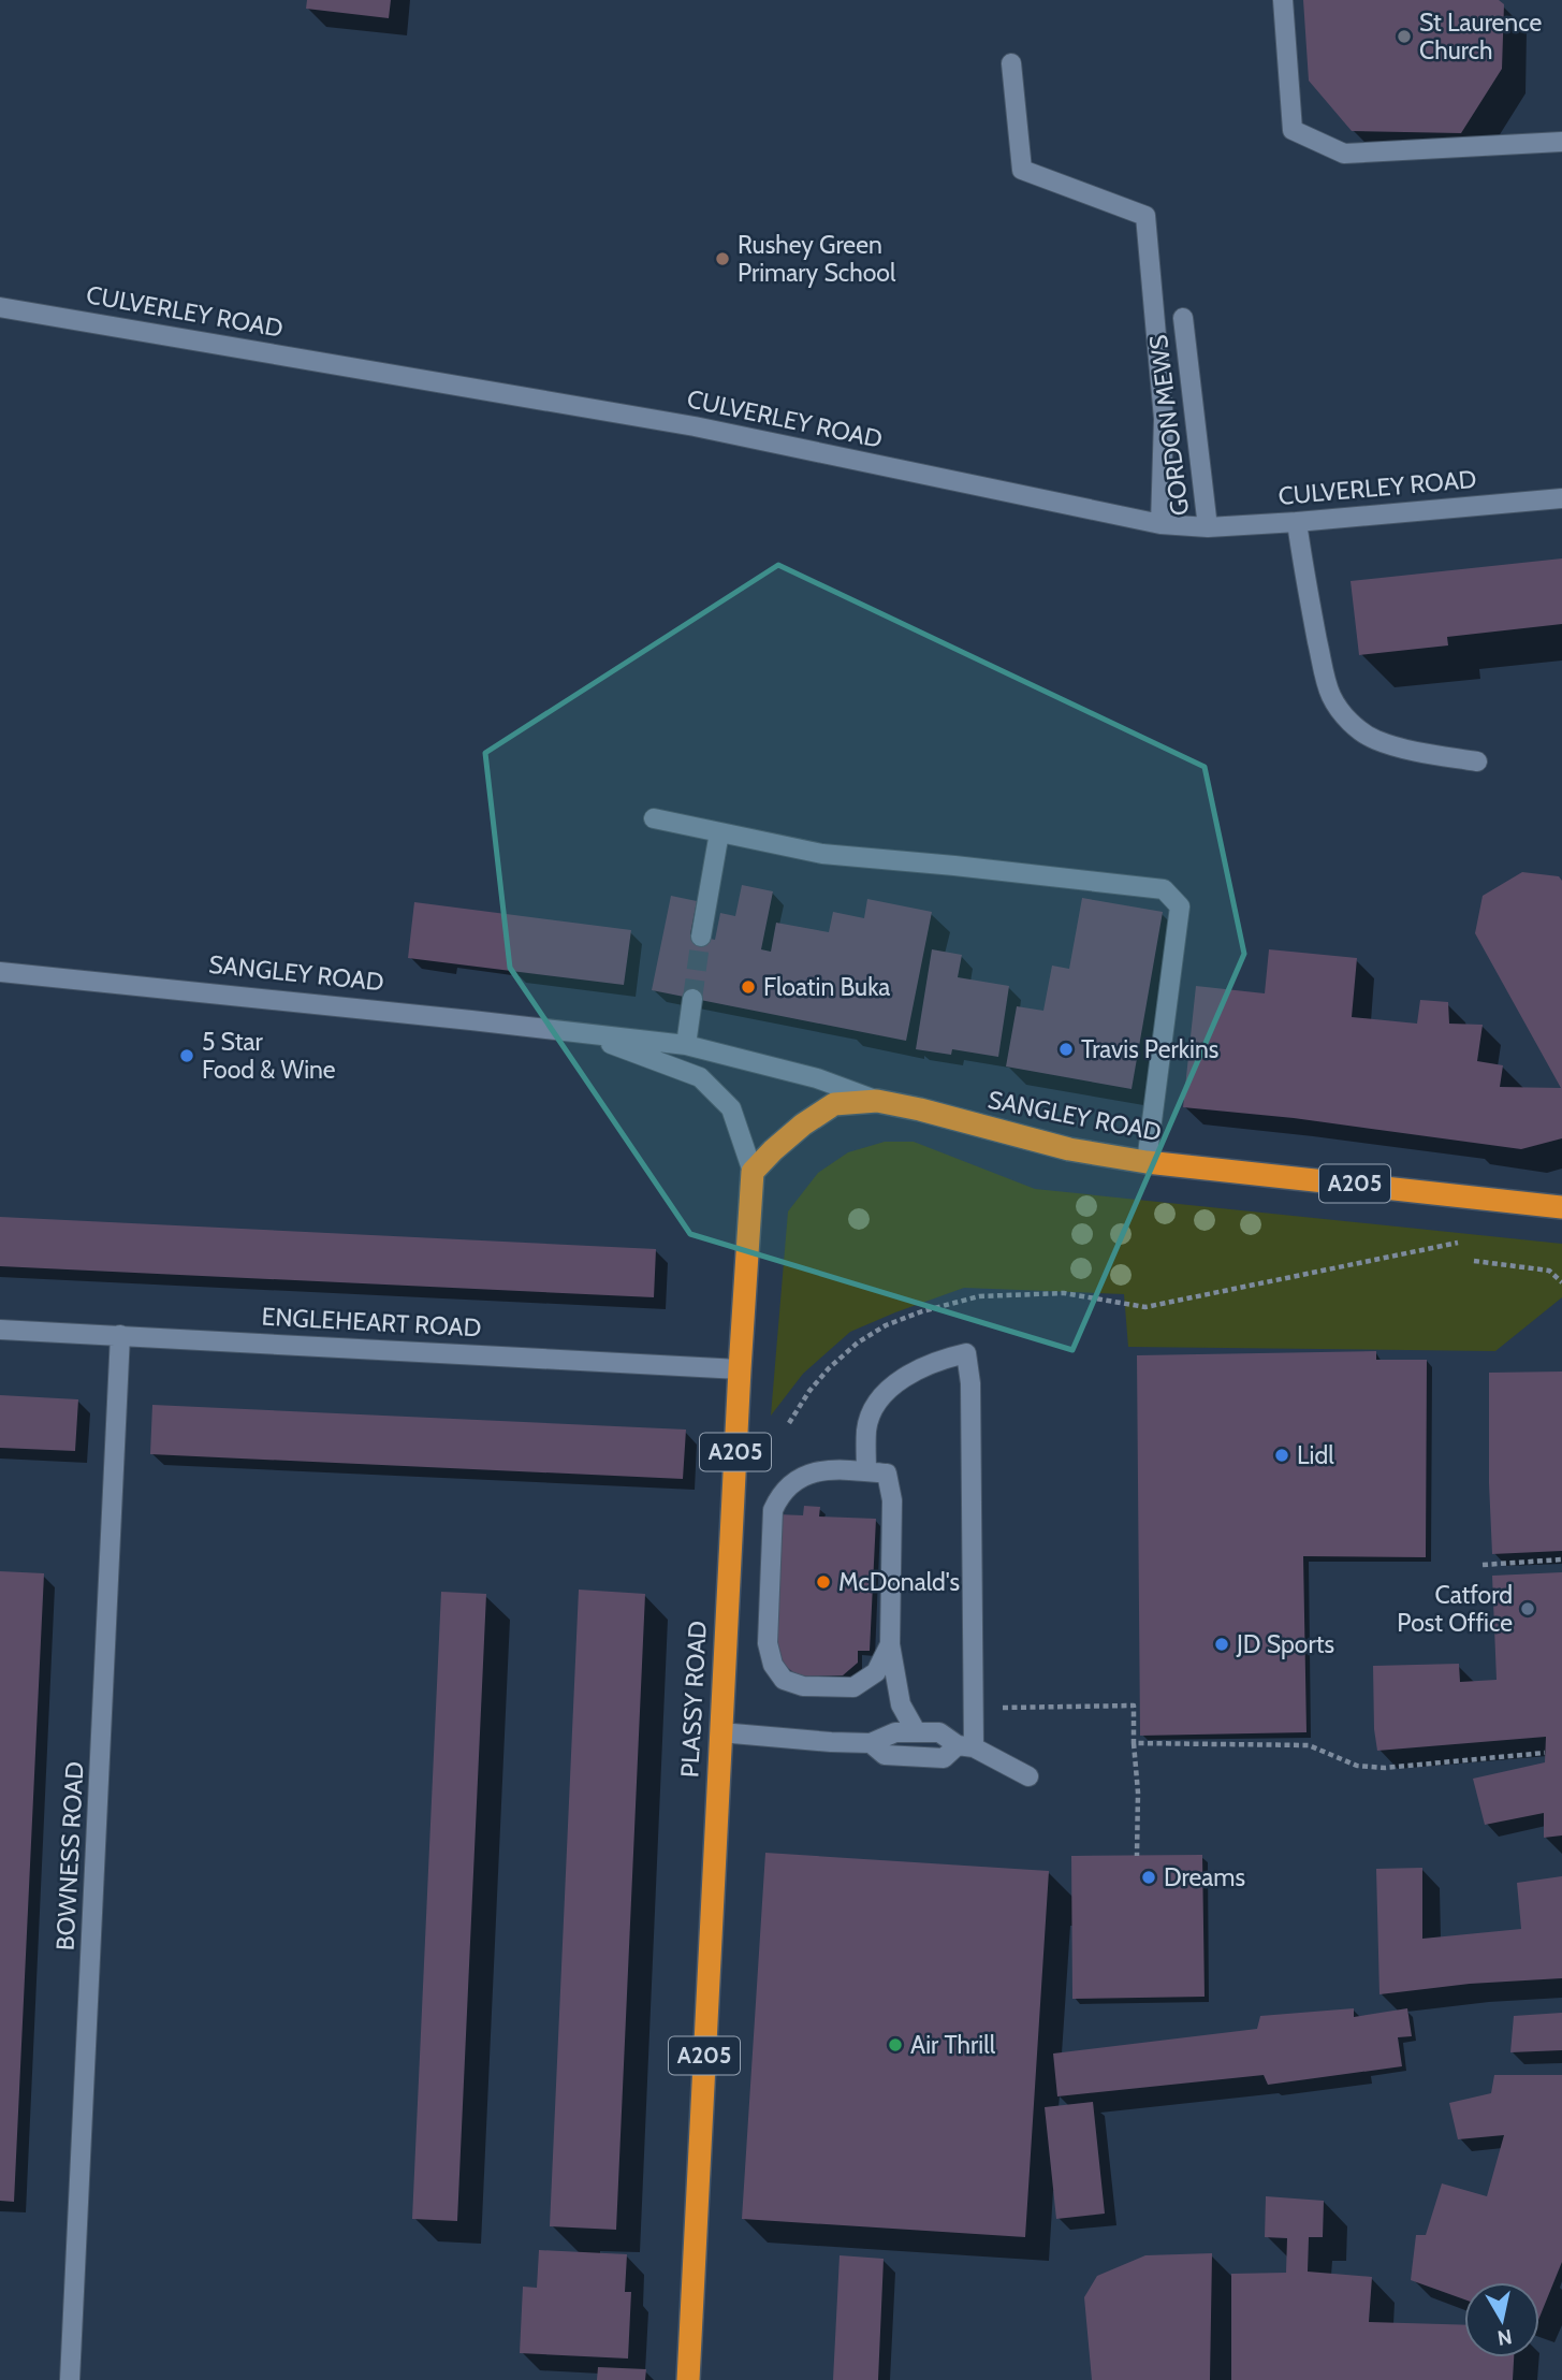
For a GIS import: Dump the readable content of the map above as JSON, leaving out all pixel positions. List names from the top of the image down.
{
  "streets": {
    "highway": ["SANGLEY ROAD", "A205", "PLASSY ROAD"],
    "street": [
      "CULVERLEY ROAD",
      "GORDON MEWS",
      "ENGLEHEART ROAD",
      "BOWNESS ROAD"
    ]
  },
  "crossings": [
    ["CULVERLEY ROAD", "GORDON MEWS"],
    ["SANGLEY ROAD", "A205"],
    ["SANGLEY ROAD", "PLASSY ROAD"],
    ["A205", "PLASSY ROAD"],
    ["ENGLEHEART ROAD", "PLASSY ROAD"],
    ["ENGLEHEART ROAD", "BOWNESS ROAD"]
  ],
  "places": [
    "St Laurence Church",
    "Rushey Green Primary School",
    "Floatin Buka",
    "Travis Perkins",
    "5 Star Food & Wine",
    "Lidl",
    "McDonald's",
    "Catford Post Office",
    "JD Sports",
    "Dreams",
    "Air Thrill"
  ],
  "north": "bottom"
}
